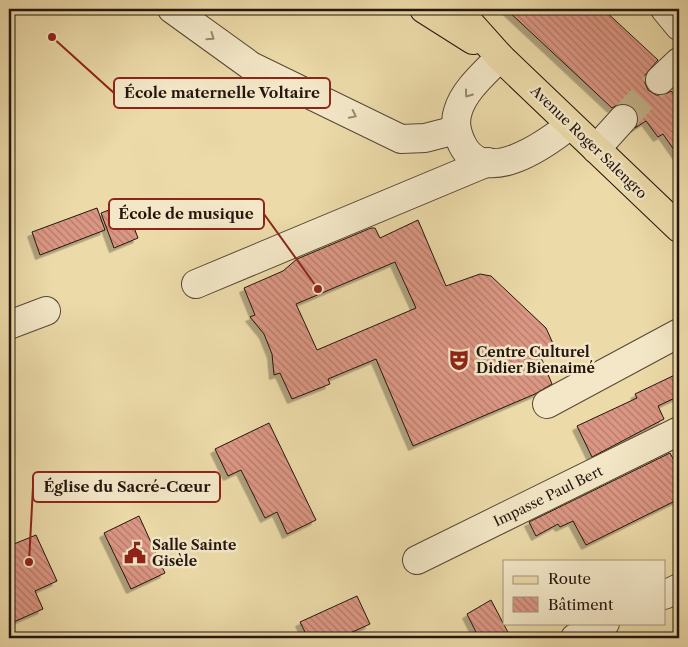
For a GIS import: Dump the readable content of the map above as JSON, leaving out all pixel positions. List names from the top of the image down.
{
  "streets": {
    "main road": ["Avenue Roger Salengro"],
    "street": ["Impasse Paul Bert"]
  },
  "places": {
    "other": ["École maternelle Voltaire", "École de musique", "Église du Sacré-Cœur"],
    "theatre": ["Centre Culturel Didier Bienaimé"],
    "public building": ["Salle Sainte Gisèle"]
  },
  "legend": ["Route", "Bâtiment"]
}
